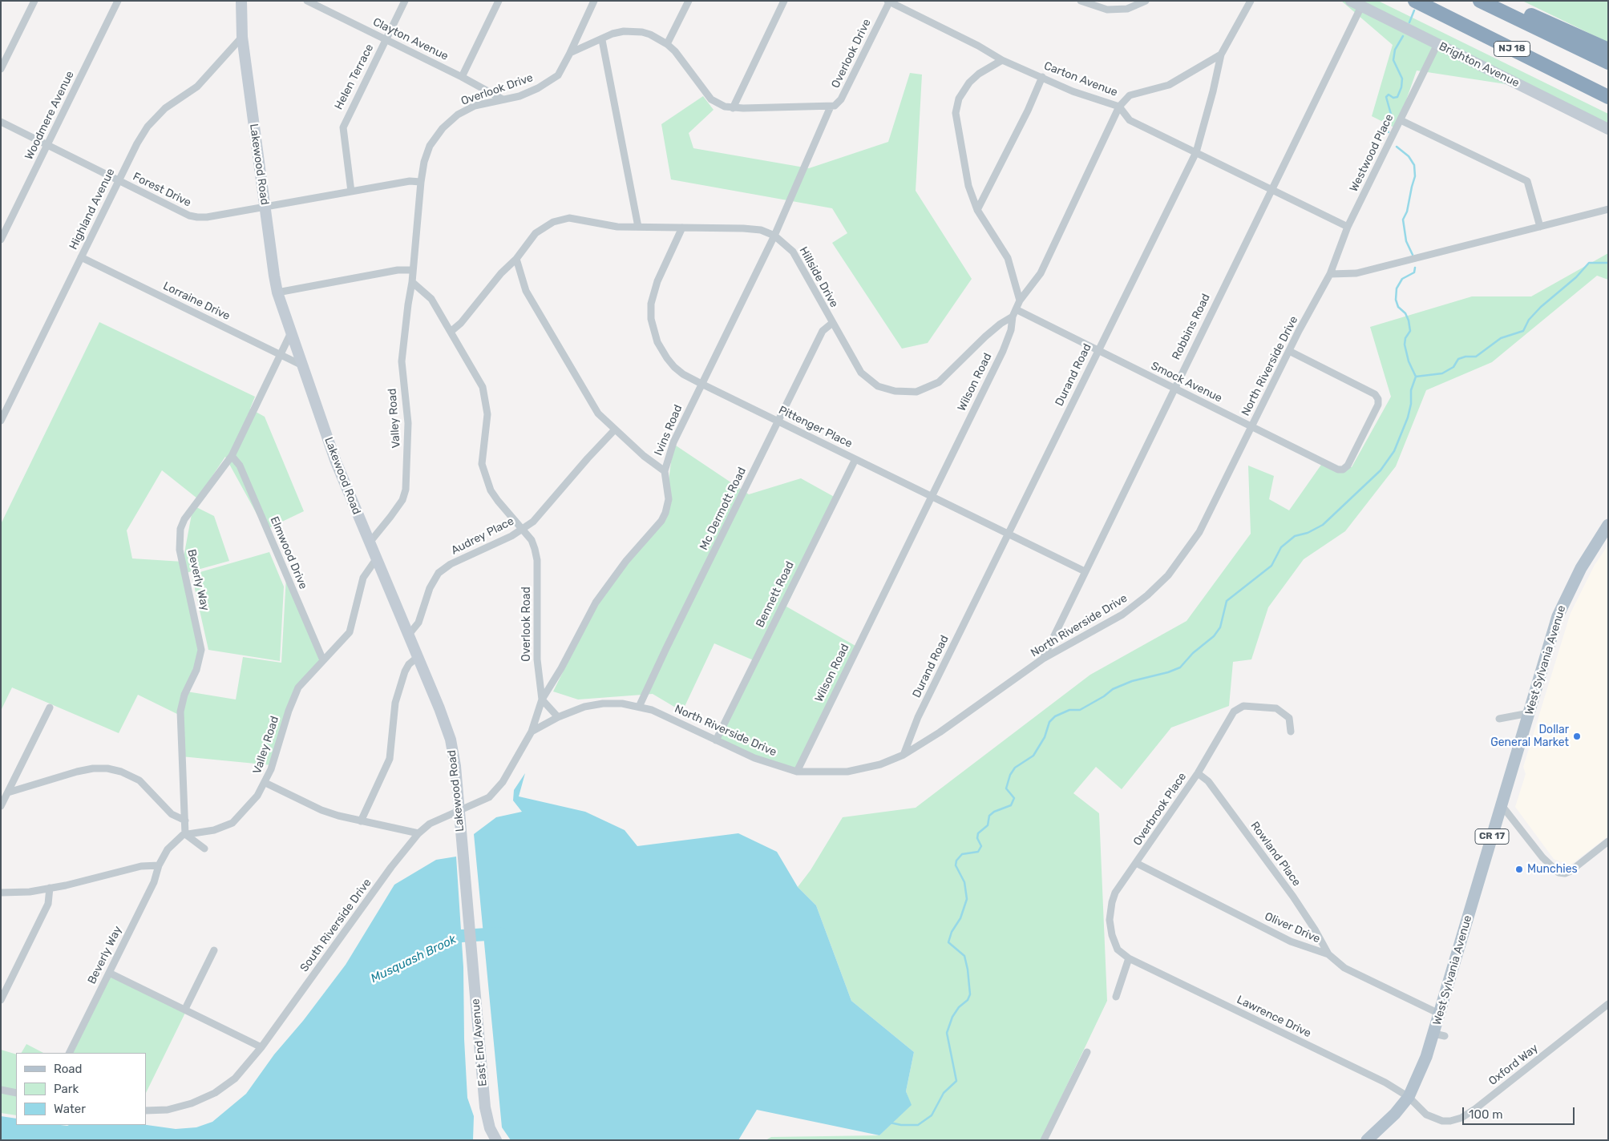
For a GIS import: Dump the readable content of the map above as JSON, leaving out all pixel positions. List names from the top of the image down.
{
  "streets": {
    "highway": ["NJ 18"],
    "main road": ["West Sylvania Avenue", "CR 17"],
    "street": [
      "Clayton Avenue",
      "Overlook Drive",
      "Brighton Avenue",
      "Helen Terrace",
      "Carton Avenue",
      "Woodmere Avenue",
      "Westwood Place",
      "Lakewood Road",
      "Forest Drive",
      "Highland Avenue",
      "Hillside Drive",
      "Lorraine Drive",
      "Robbins Road",
      "North Riverside Drive",
      "Durand Road",
      "Wilson Road",
      "Smock Avenue",
      "Valley Road",
      "Pittenger Place",
      "Ivins Road",
      "Mc Dermott Road",
      "Audrey Place",
      "Elmwood Drive",
      "Beverly Way",
      "Bennett Road",
      "Overlook Road",
      "Overbrook Place",
      "Rowland Place",
      "South Riverside Drive",
      "Oliver Drive",
      "Lawrence Drive",
      "East End Avenue",
      "Oxford Way"
    ]
  },
  "crossings": [
    ["Clayton Avenue", "Overlook Drive"],
    ["Clayton Avenue", "Helen Terrace"],
    ["Overlook Drive", "Carton Avenue"],
    ["Overlook Drive", "Forest Drive"],
    ["Overlook Drive", "Valley Road"],
    ["Overlook Drive", "Ivins Road"],
    ["Brighton Avenue", "Westwood Place"],
    ["Brighton Avenue", "Robbins Road"],
    ["Helen Terrace", "Forest Drive"],
    ["Carton Avenue", "Westwood Place"],
    ["Carton Avenue", "Robbins Road"],
    ["Carton Avenue", "Durand Road"],
    ["Carton Avenue", "Wilson Road"],
    ["Woodmere Avenue", "Forest Drive"],
    ["Westwood Place", "North Riverside Drive"],
    ["Lakewood Road", "Forest Drive"],
    ["Lakewood Road", "Highland Avenue"],
    ["Lakewood Road", "Lorraine Drive"],
    ["Lakewood Road", "Valley Road"],
    ["Lakewood Road", "Audrey Place"],
    ["Lakewood Road", "Beverly Way"],
    ["Lakewood Road", "South Riverside Drive"],
    ["Lakewood Road", "East End Avenue"],
    ["Forest Drive", "Highland Avenue"],
    ["Highland Avenue", "Lorraine Drive"],
    ["Hillside Drive", "Wilson Road"],
    ["Hillside Drive", "Pittenger Place"],
    ["Hillside Drive", "Ivins Road"],
    ["Hillside Drive", "Mc Dermott Road"],
    ["Lorraine Drive", "Beverly Way"],
    ["Robbins Road", "North Riverside Drive"],
    ["Robbins Road", "Smock Avenue"],
    ["Robbins Road", "Pittenger Place"],
    ["North Riverside Drive", "Durand Road"],
    ["North Riverside Drive", "Wilson Road"],
    ["North Riverside Drive", "Smock Avenue"],
    ["North Riverside Drive", "Ivins Road"],
    ["North Riverside Drive", "Mc Dermott Road"],
    ["North Riverside Drive", "Bennett Road"],
    ["North Riverside Drive", "South Riverside Drive"],
    ["Durand Road", "Wilson Road"],
    ["Durand Road", "Smock Avenue"],
    ["Durand Road", "Pittenger Place"],
    ["Wilson Road", "Smock Avenue"],
    ["Wilson Road", "Pittenger Place"],
    ["Valley Road", "Elmwood Drive"],
    ["Valley Road", "Beverly Way"],
    ["Pittenger Place", "Ivins Road"],
    ["Pittenger Place", "Mc Dermott Road"],
    ["Pittenger Place", "Bennett Road"],
    ["Ivins Road", "Overlook Road"],
    ["Ivins Road", "South Riverside Drive"],
    ["Audrey Place", "Overlook Road"],
    ["Elmwood Drive", "Beverly Way"],
    ["West Sylvania Avenue", "Oliver Drive"],
    ["West Sylvania Avenue", "Lawrence Drive"],
    ["West Sylvania Avenue", "Oxford Way"],
    ["Overbrook Place", "Rowland Place"],
    ["Overbrook Place", "Oliver Drive"],
    ["Overbrook Place", "Lawrence Drive"],
    ["Rowland Place", "Oliver Drive"],
    ["Lawrence Drive", "Oxford Way"]
  ],
  "water": ["Musquash Brook"],
  "places": ["Dollar General Market", "Munchies"],
  "legend": ["Road", "Park", "Water"],
  "scale_bar": "100 m"
}
